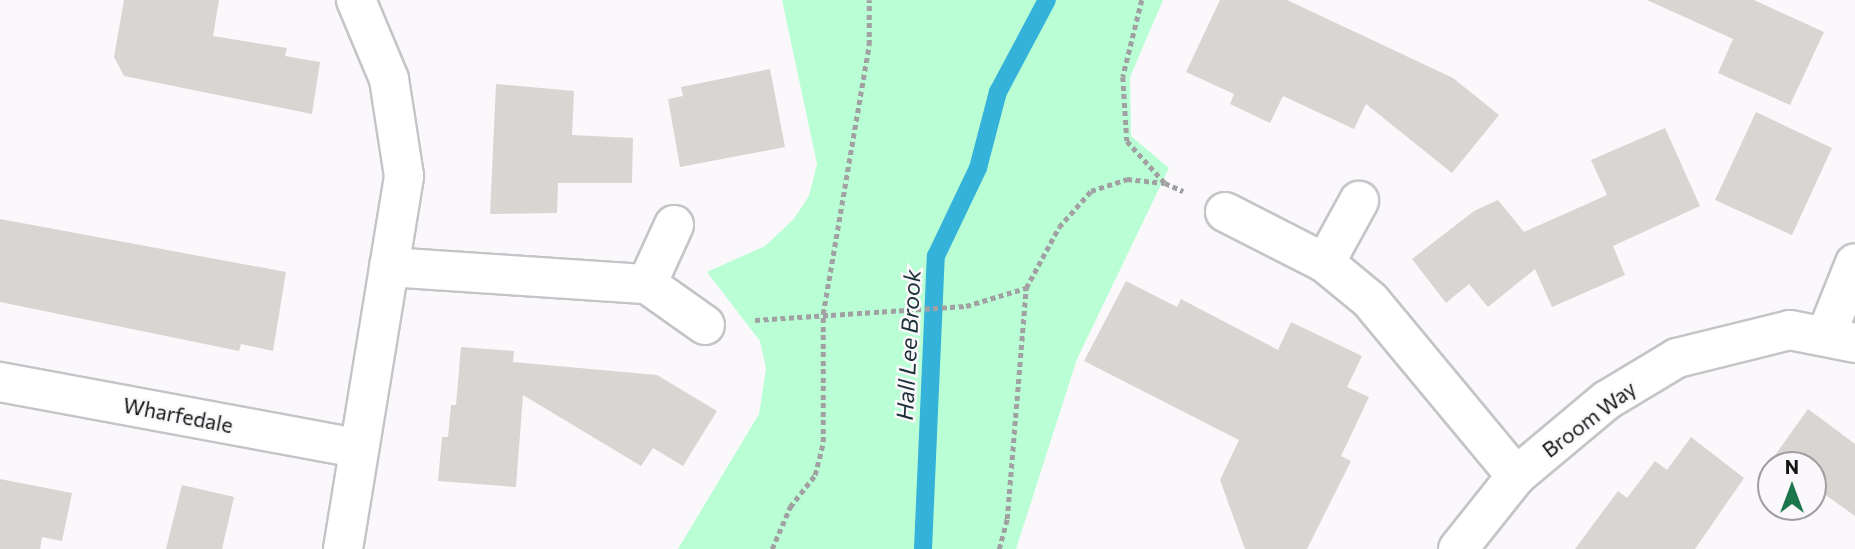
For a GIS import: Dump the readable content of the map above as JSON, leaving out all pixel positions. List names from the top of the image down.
{
  "streets": {
    "street": ["Wharfedale", "Broom Way"]
  },
  "water": ["Hall Lee Brook"],
  "north": "top"
}
